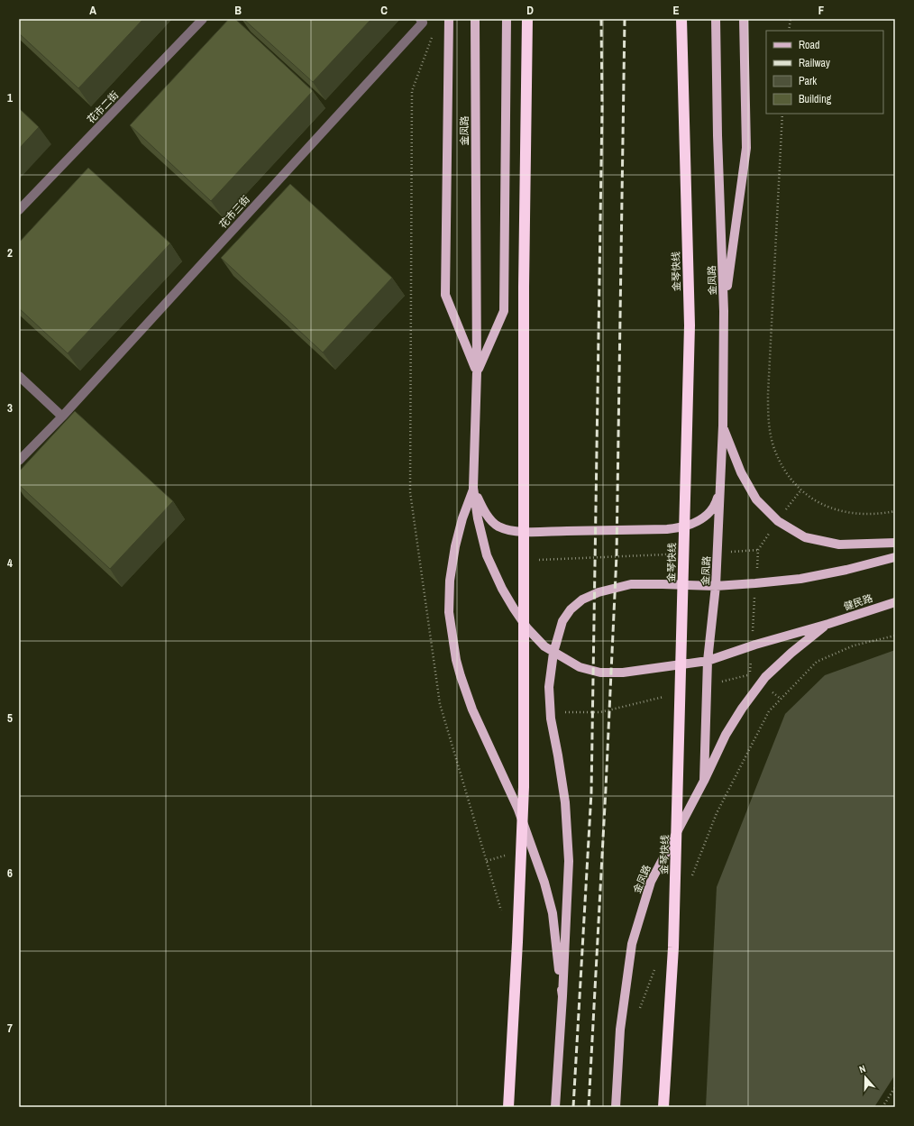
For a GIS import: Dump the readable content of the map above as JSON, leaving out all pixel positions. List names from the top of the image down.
{
  "streets": {
    "highway": ["金琴快线"],
    "main road": ["金凤路", "健民路"],
    "lane": ["花市二街", "花市三街"]
  },
  "crossings": [
    ["金凤路", "健民路"]
  ],
  "legend": [
    "Road",
    "Railway",
    "Park",
    "Building"
  ],
  "north": "top",
  "grid": {
    "columns": [
      "A",
      "B",
      "C",
      "D",
      "E",
      "F"
    ],
    "rows": [
      "1",
      "2",
      "3",
      "4",
      "5",
      "6",
      "7"
    ]
  }
}
